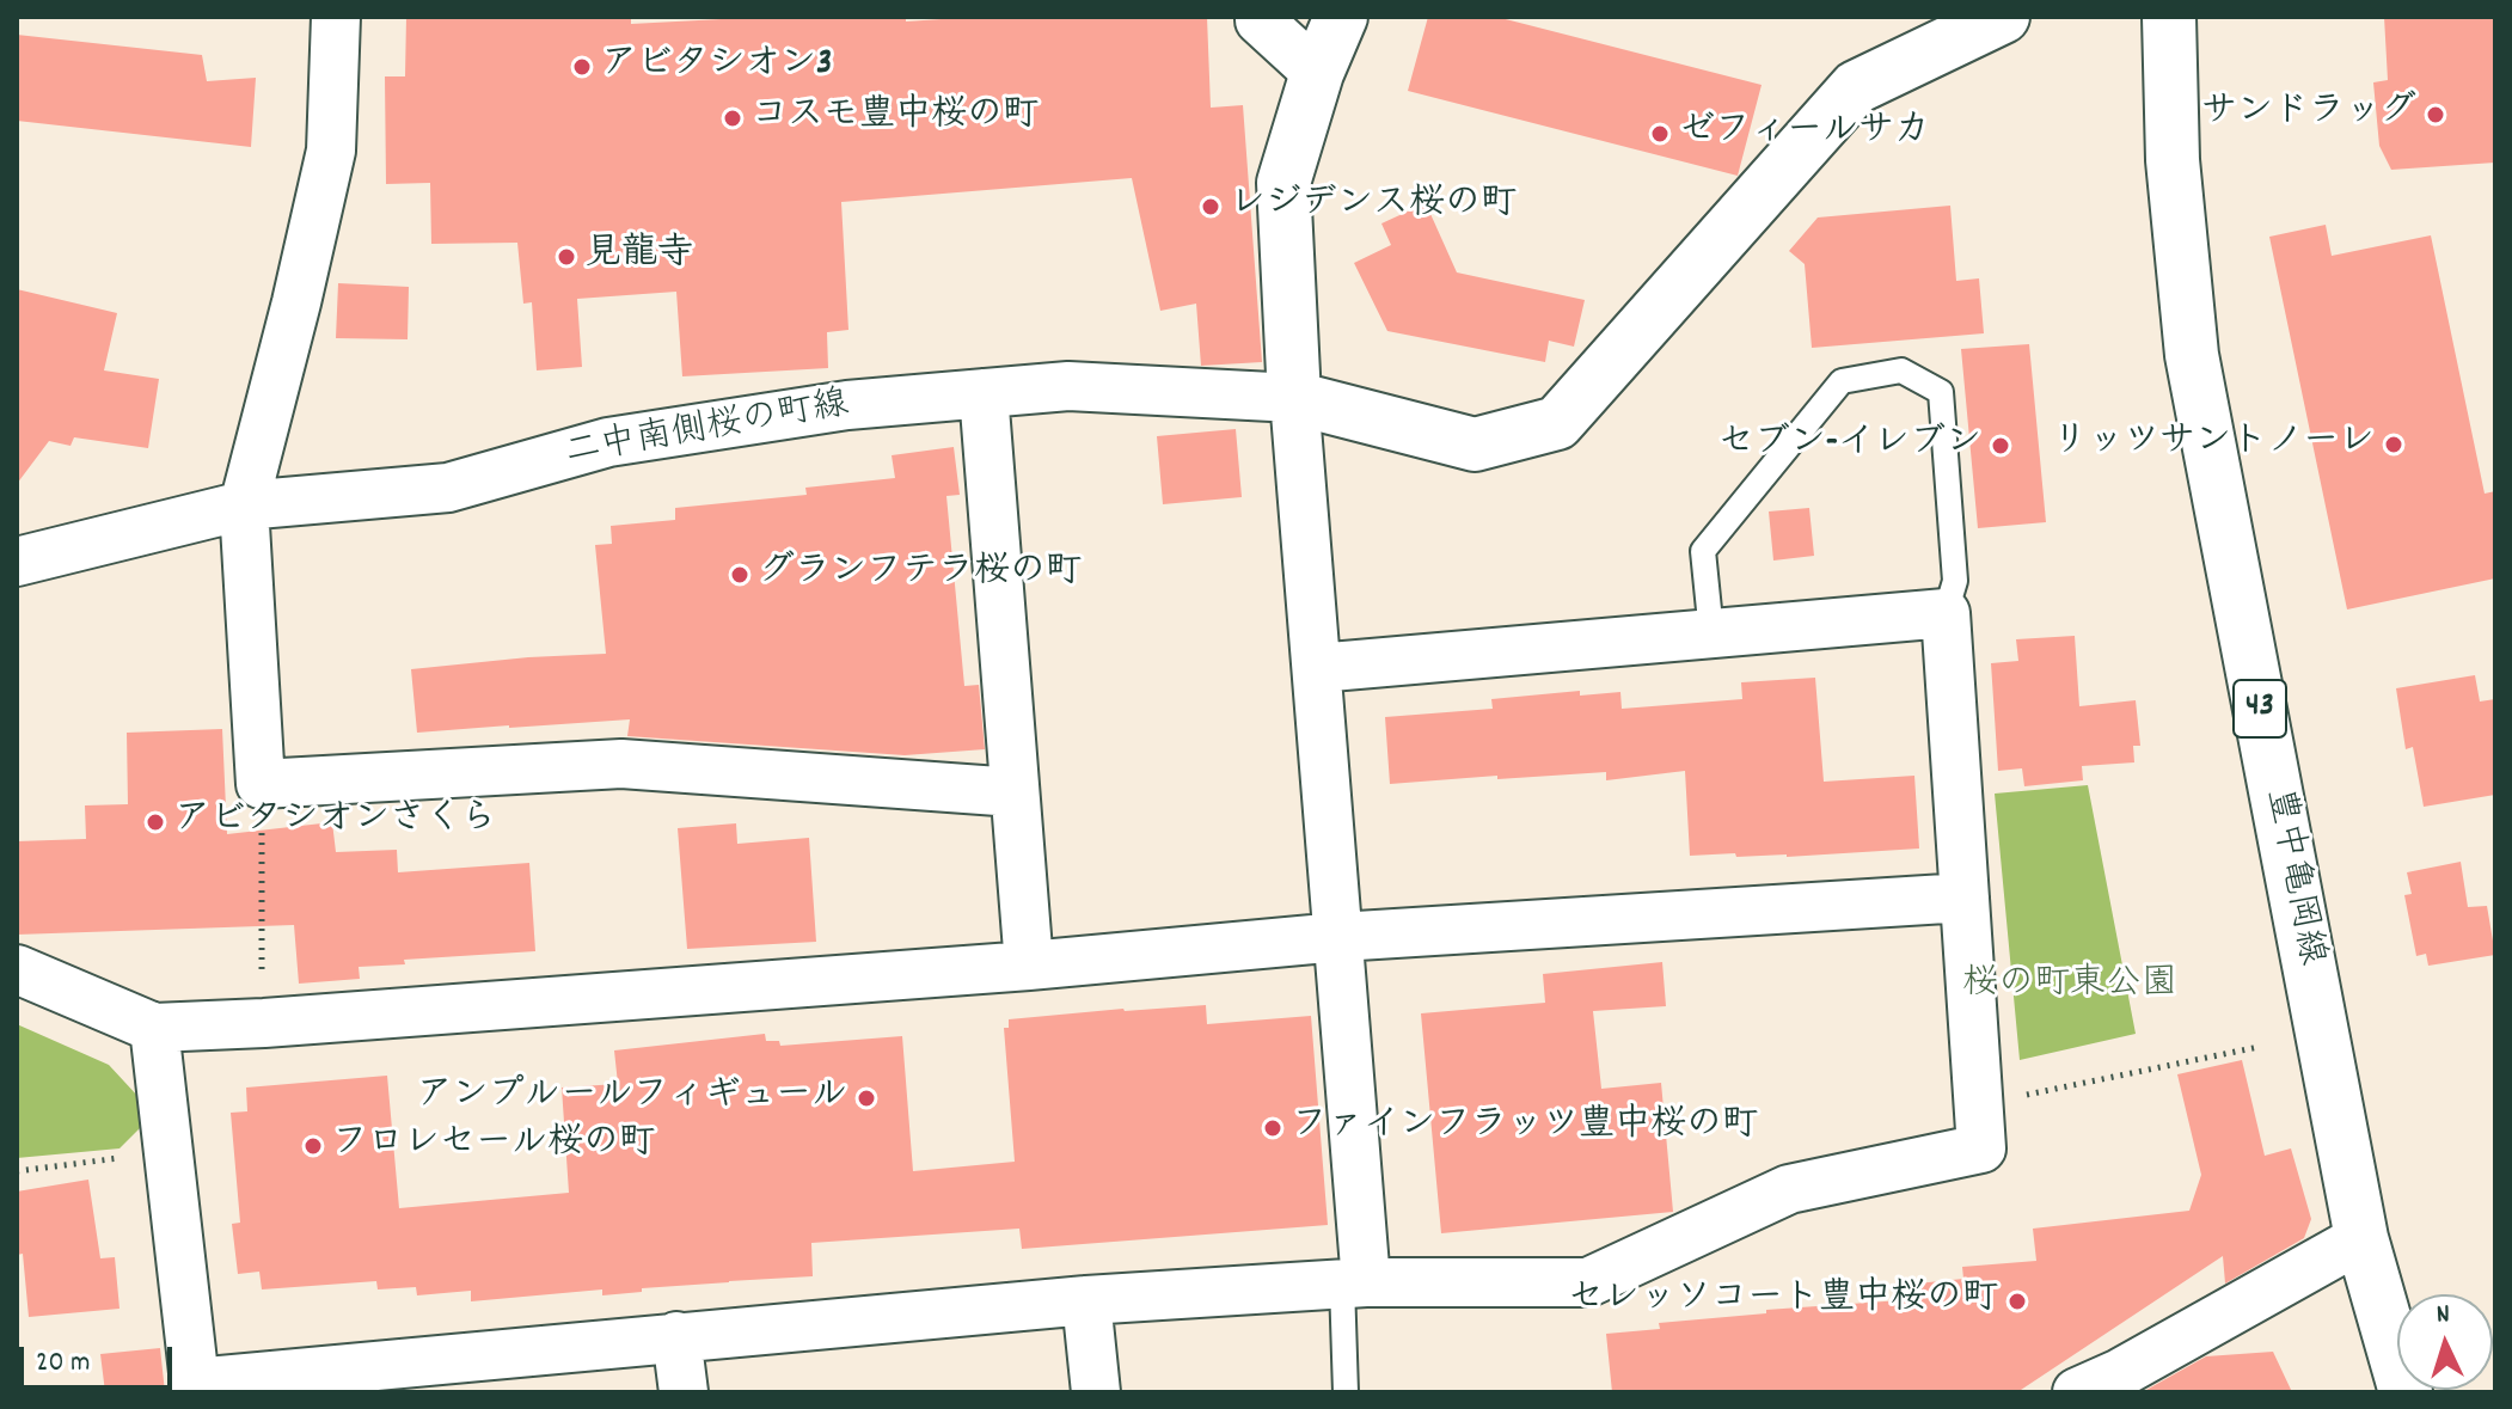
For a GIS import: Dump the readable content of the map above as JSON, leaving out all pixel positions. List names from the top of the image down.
{
  "streets": {
    "main road": ["43", "豊中亀岡線"],
    "street": ["二中南側桜の町線"]
  },
  "parks": ["桜の町東公園"],
  "places": [
    "アビタシオン3",
    "サンドラッグ",
    "コスモ豊中桜の町",
    "ゼフィールサカ",
    "レジデンス桜の町",
    "見龍寺",
    "リッツサントノーレ",
    "セブン-イレブン",
    "グランフテラ桜の町",
    "アビタシオンさくら",
    "アンプルールフィギュール",
    "ファインフラッツ豊中桜の町",
    "フロレセール桜の町",
    "セレッソコート豊中桜の町"
  ],
  "scale_bar": "20 m",
  "north": "top"
}
